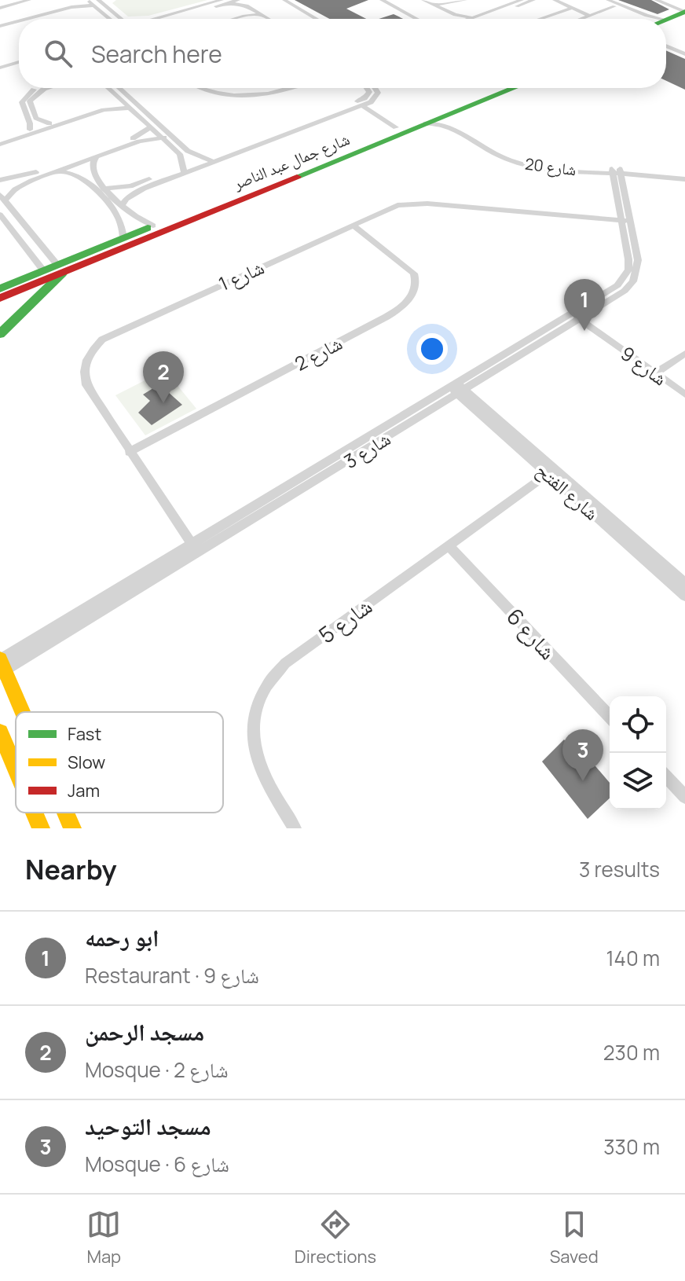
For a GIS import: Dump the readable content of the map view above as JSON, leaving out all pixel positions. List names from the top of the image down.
{
  "streets": {
    "main road": ["شارع جمال عبد الناصر"],
    "street": [
      "شارع 20",
      "شارع 1",
      "شارع 2",
      "شارع 9",
      "شارع 3",
      "شارع الفتح",
      "شارع 5",
      "شارع 6"
    ]
  },
  "crossings": [
    ["شارع جمال عبد الناصر", "شارع 20"],
    ["شارع 20", "شارع 3"],
    ["شارع 1", "شارع 2"],
    ["شارع 1", "شارع 3"],
    ["شارع 9", "شارع 3"],
    ["شارع 3", "شارع الفتح"],
    ["شارع الفتح", "شارع 5"],
    ["شارع 5", "شارع 6"]
  ],
  "legend": ["Fast", "Slow", "Jam"],
  "page": {
    "search": "Search here",
    "pins": ["1", "2", "3"],
    "heading": ["Nearby", "3 results"],
    "list": [
      {
        "mark": "1",
        "name": "ابو رحمه",
        "note": "Restaurant · شارع 9",
        "value": "140 m"
      },
      {
        "mark": "2",
        "name": "مسجد الرحمن",
        "note": "Mosque · شارع 2",
        "value": "230 m"
      },
      {
        "mark": "3",
        "name": "مسجد التوحيد",
        "note": "Mosque · شارع 6",
        "value": "330 m"
      }
    ],
    "nav": ["Map", "Directions", "Saved"]
  }
}
